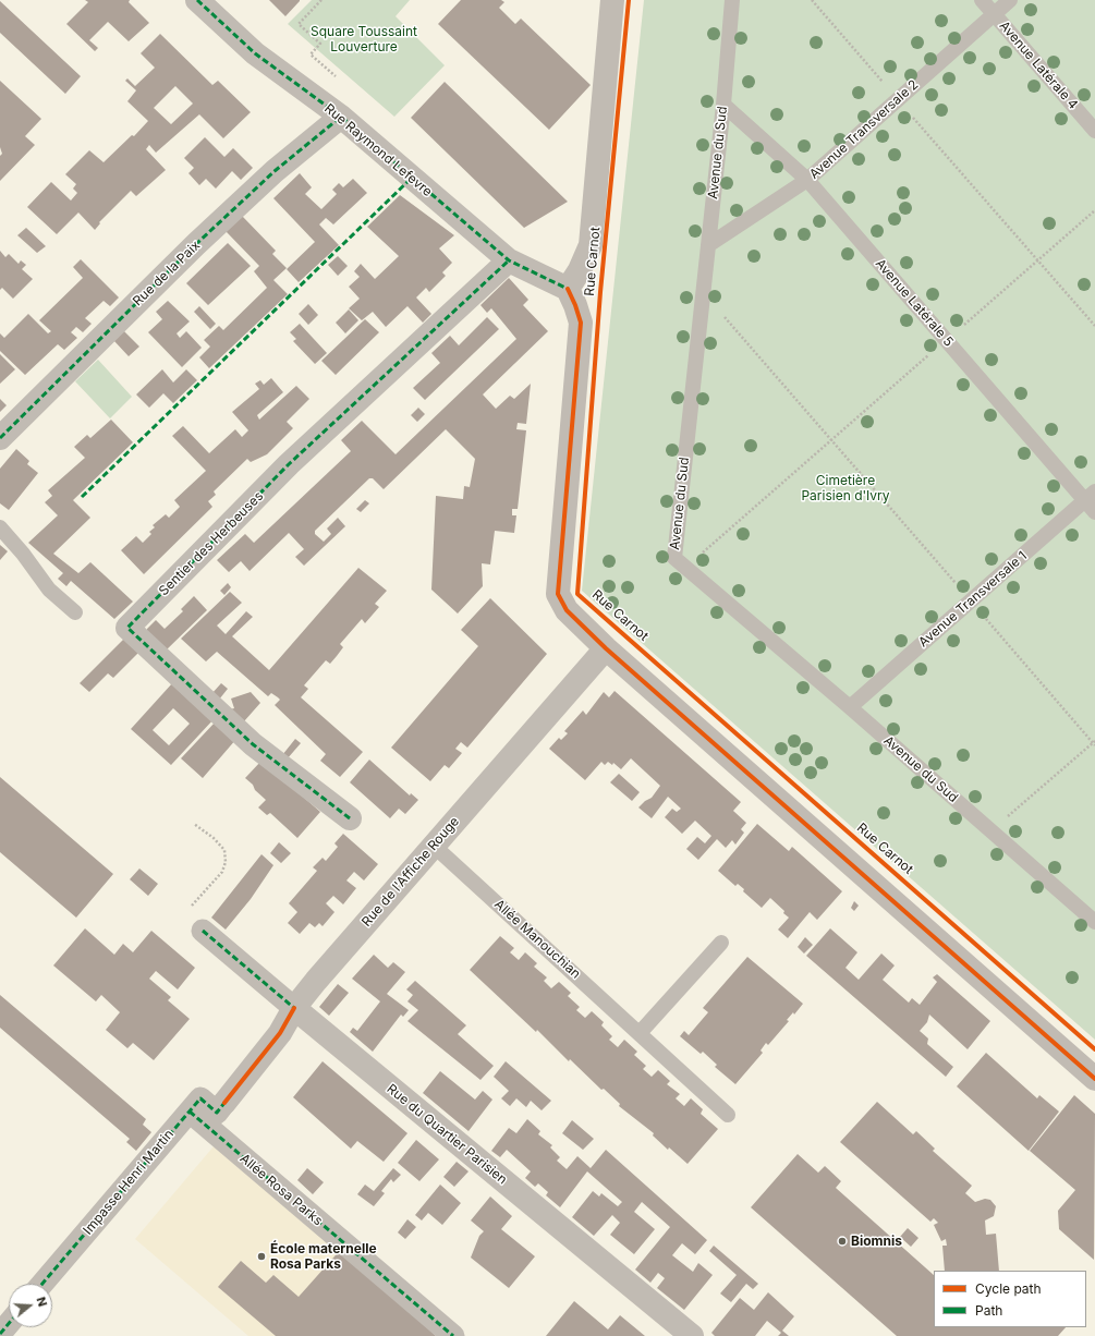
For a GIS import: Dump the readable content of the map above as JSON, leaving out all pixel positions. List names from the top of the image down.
{
  "streets": {
    "street": [
      "Rue Raymond Lefevre",
      "Rue Carnot",
      "Rue de la Paix",
      "Sentier des Herbeuses",
      "Rue de l'Affiche Rouge",
      "Rue du Quartier Parisien",
      "Impasse Henri Martin",
      "Allée Rosa Parks"
    ],
    "lane": [
      "Avenue Latérale 4",
      "Avenue Transversale 2",
      "Avenue du Sud",
      "Avenue Latérale 5",
      "Avenue Transversale 1",
      "Allée Manouchian"
    ]
  },
  "crossings": [
    ["Avenue Latérale 4", "Avenue Transversale 2"],
    ["Avenue Transversale 2", "Avenue du Sud"],
    ["Avenue Transversale 2", "Avenue Latérale 5"],
    ["Rue Raymond Lefevre", "Rue Carnot"],
    ["Rue Raymond Lefevre", "Rue de la Paix"],
    ["Rue Raymond Lefevre", "Sentier des Herbeuses"],
    ["Avenue du Sud", "Avenue Latérale 5"],
    ["Avenue du Sud", "Avenue Transversale 1"],
    ["Rue Carnot", "Rue de l'Affiche Rouge"],
    ["Avenue Latérale 5", "Avenue Transversale 1"],
    ["Rue de l'Affiche Rouge", "Allée Manouchian"],
    ["Rue de l'Affiche Rouge", "Rue du Quartier Parisien"],
    ["Rue de l'Affiche Rouge", "Impasse Henri Martin"],
    ["Impasse Henri Martin", "Allée Rosa Parks"]
  ],
  "parks": ["Square Toussaint Louverture", "Cimetière Parisien d'Ivry"],
  "places": ["Biomnis", "École maternelle Rosa Parks"],
  "legend": ["Cycle path", "Path"],
  "north": "right"
}
